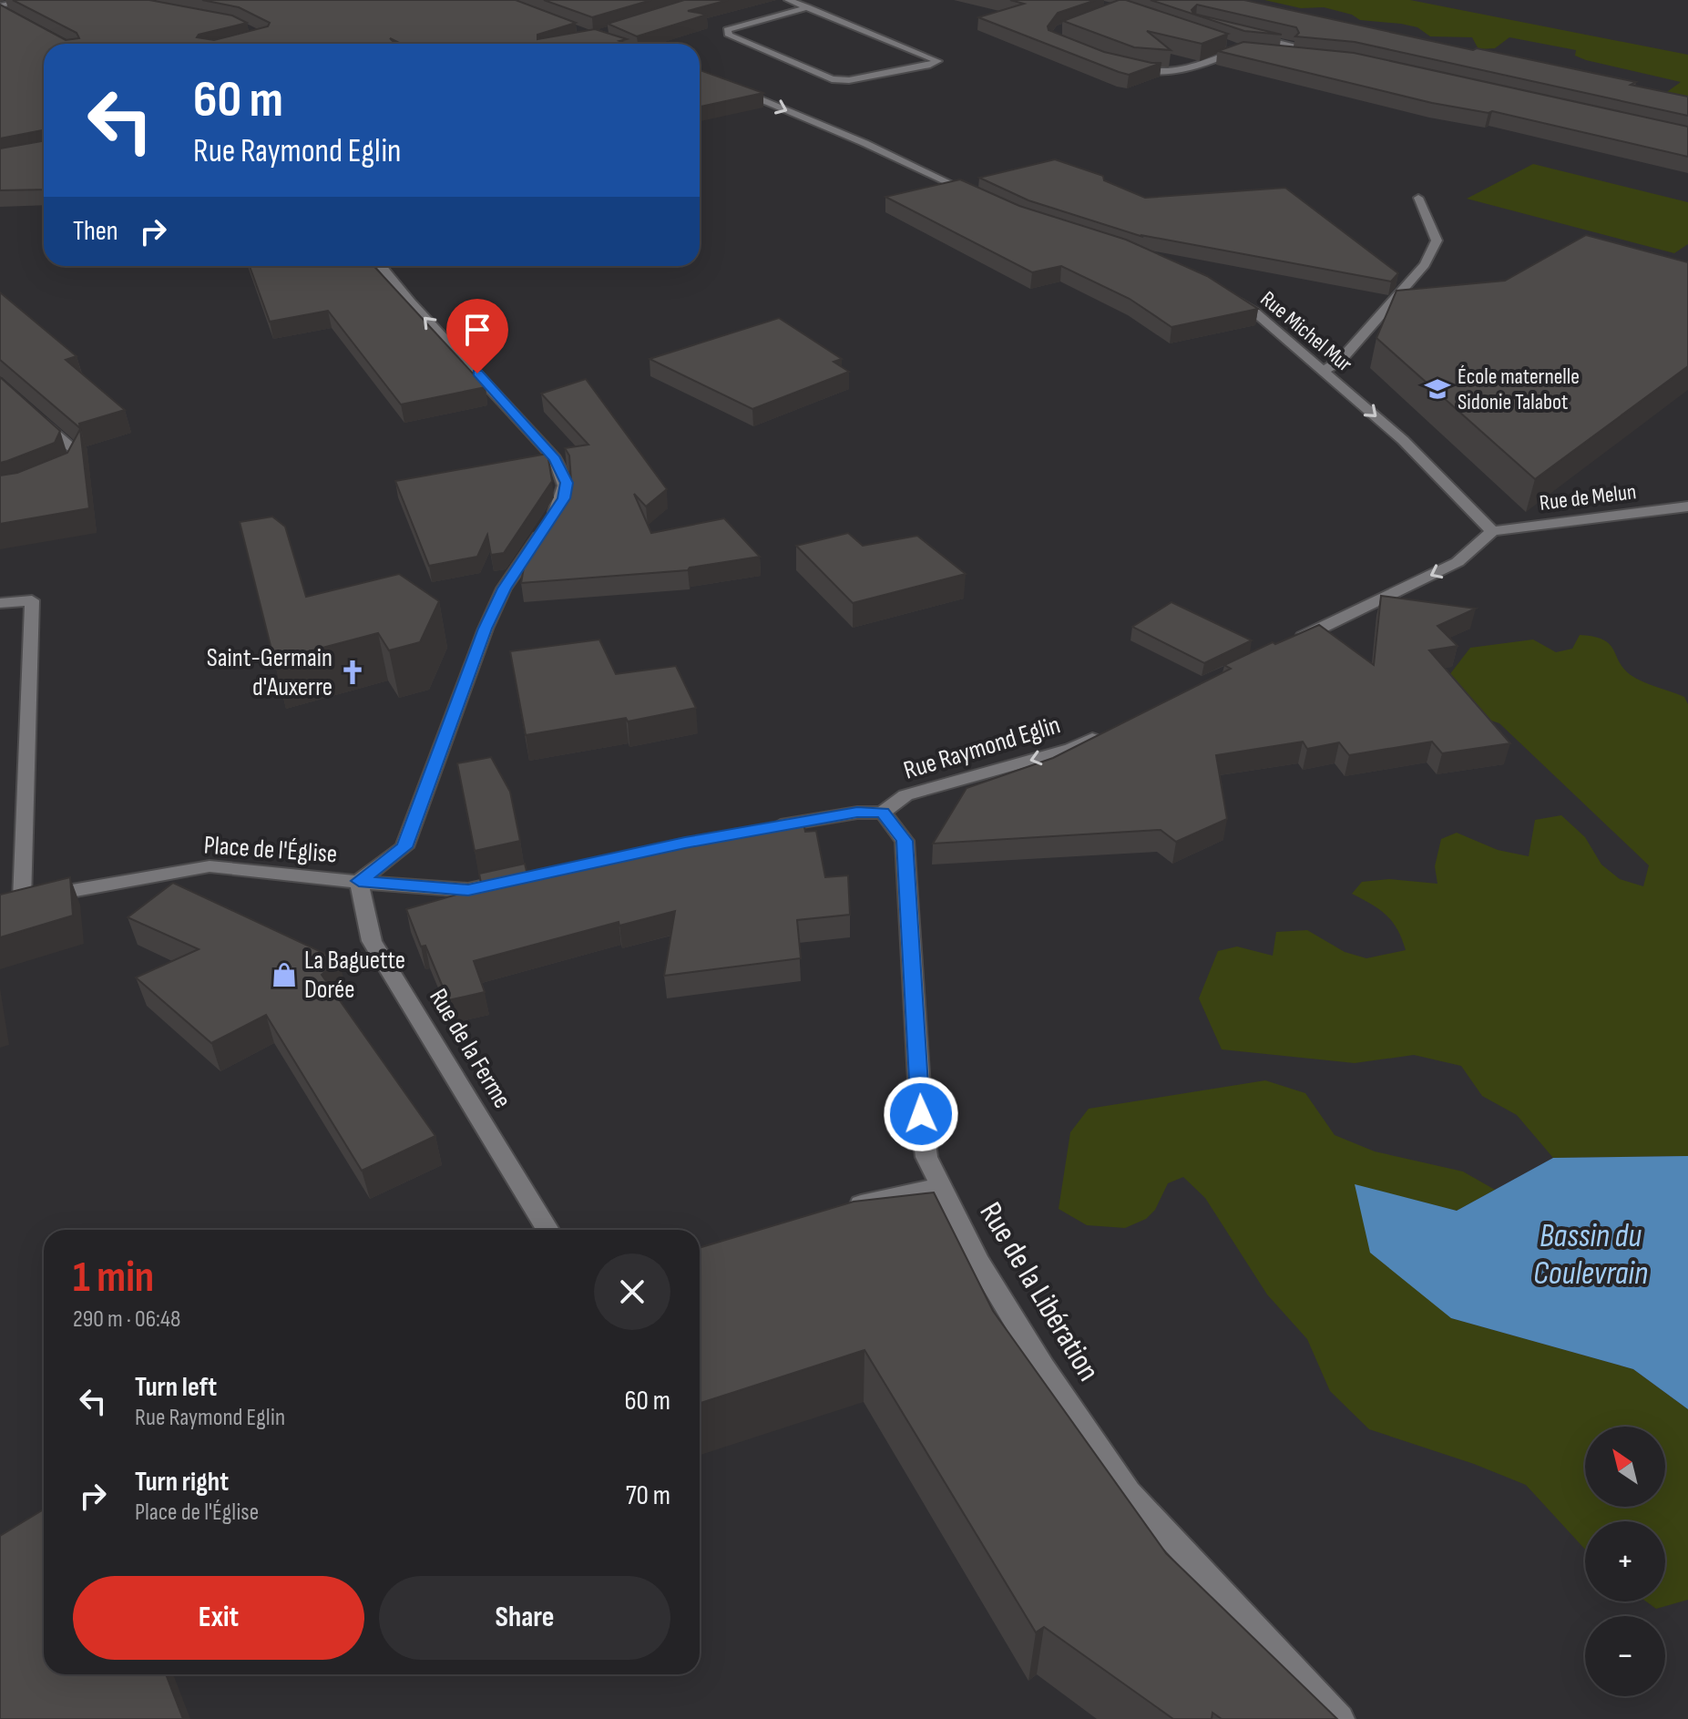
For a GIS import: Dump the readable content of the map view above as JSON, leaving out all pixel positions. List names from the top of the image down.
{
  "streets": {
    "street": [
      "Rue Michel Mur",
      "Rue de Melun",
      "Rue Raymond Eglin",
      "Place de l'Église",
      "Rue de la Ferme",
      "Rue de la Libération"
    ]
  },
  "crossings": [
    ["Rue Michel Mur", "Rue de Melun"],
    ["Rue Raymond Eglin", "Rue de la Libération"],
    ["Place de l'Église", "Rue de la Ferme"]
  ],
  "one_way": ["Rue Michel Mur", "Rue Raymond Eglin", "Place de l'Église"],
  "water": ["Bassin du Coulevrain"],
  "places": {
    "school or university": ["École maternelle Sidonie Talabot"],
    "church": ["Saint-Germain d'Auxerre"],
    "shop": ["La Baguette Dorée"]
  },
  "north": "top left",
  "page": {
    "turn": ["60 m", "Rue Raymond Eglin"],
    "then": "Then",
    "heading": ["1 min", "290 m · 06:48"],
    "list": [
      {
        "name": "Turn left",
        "note": "Rue Raymond Eglin",
        "value": "60 m"
      },
      {
        "name": "Turn right",
        "note": "Place de l'Église",
        "value": "70 m"
      }
    ],
    "map_buttons": ["+", "−"],
    "buttons": ["Exit", "Share"]
  }
}
